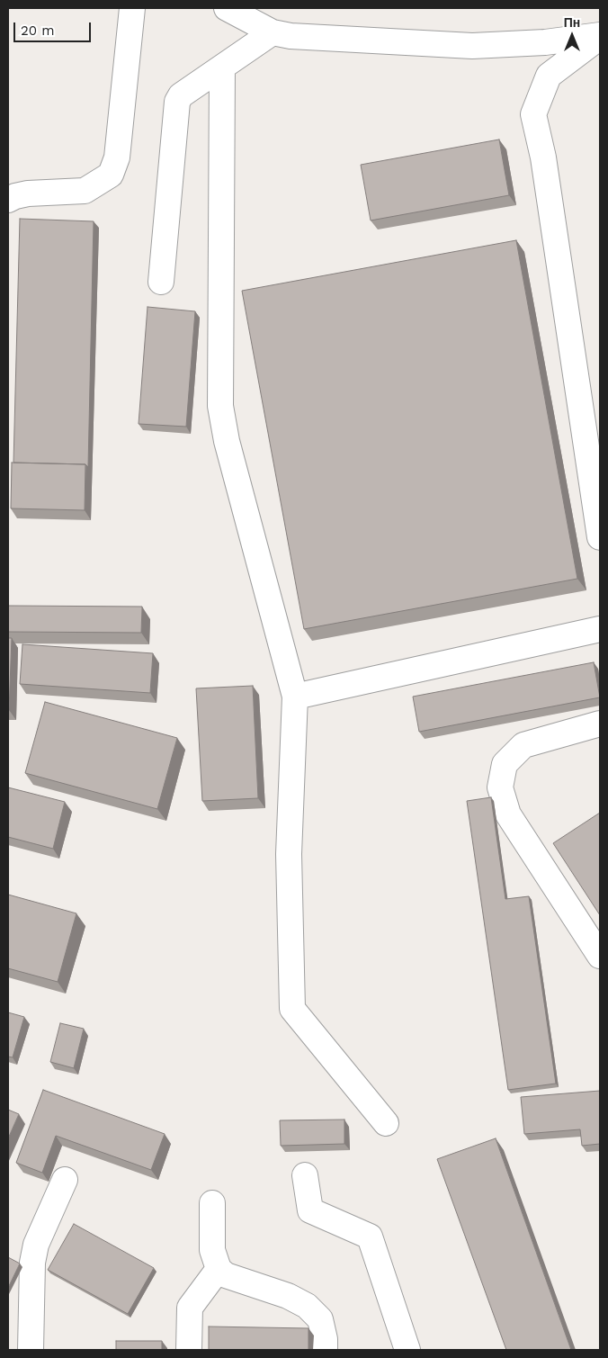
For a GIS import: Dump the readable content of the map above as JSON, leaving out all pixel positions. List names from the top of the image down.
{
  "scale_bar": "20 m",
  "north": "top"
}
